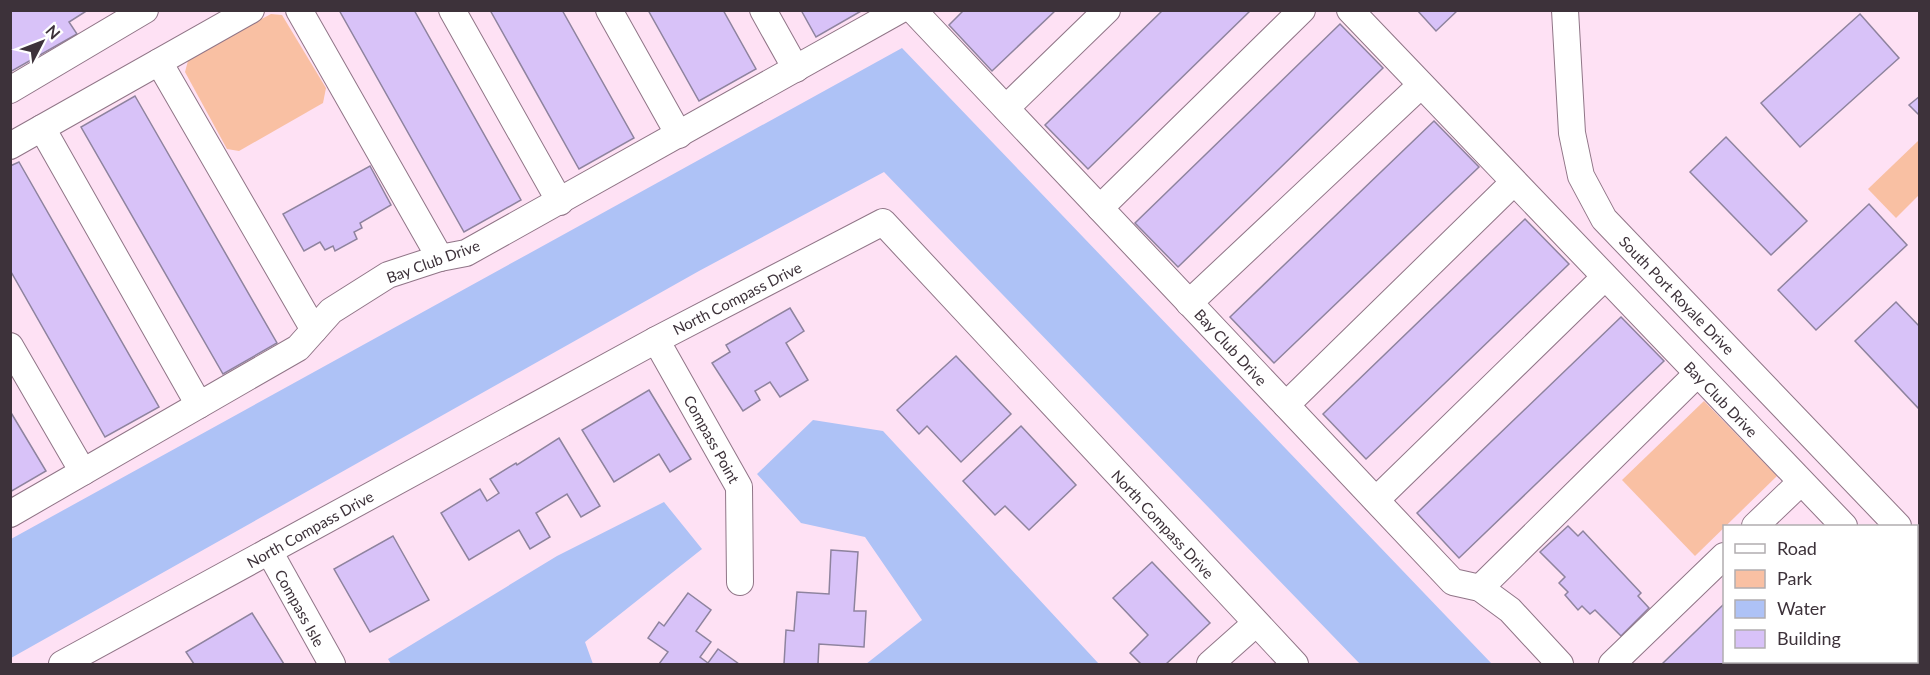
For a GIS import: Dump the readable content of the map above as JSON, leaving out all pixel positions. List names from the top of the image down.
{
  "streets": {
    "street": [
      "Bay Club Drive",
      "South Port Royale Drive",
      "North Compass Drive",
      "Compass Point",
      "Compass Isle"
    ]
  },
  "crossings": [
    ["North Compass Drive", "Compass Point"],
    ["North Compass Drive", "Compass Isle"]
  ],
  "legend": [
    "Road",
    "Park",
    "Water",
    "Building"
  ],
  "north": "top right"
}
